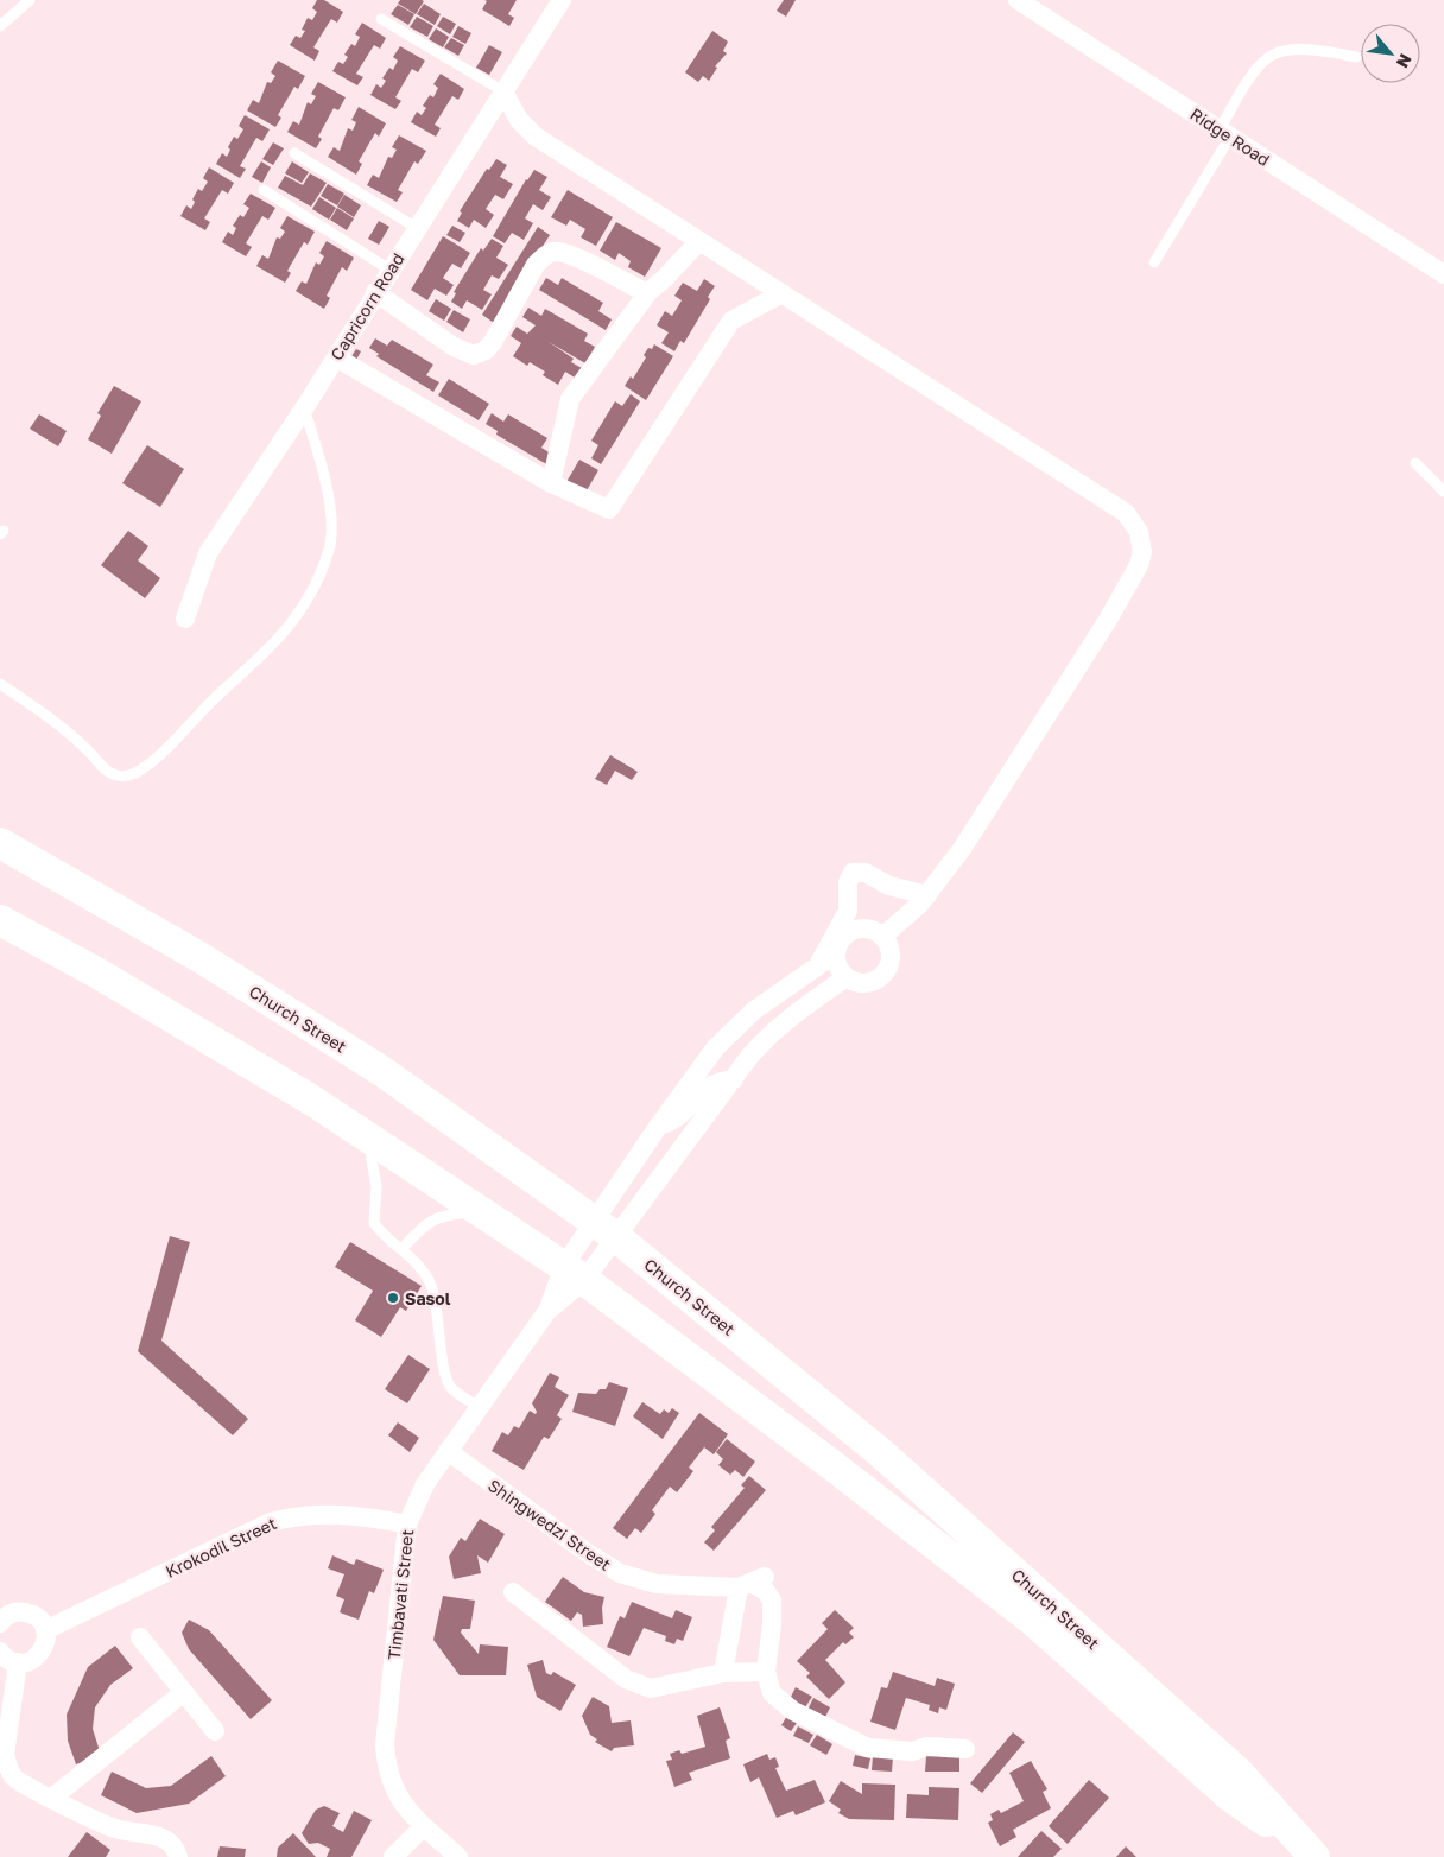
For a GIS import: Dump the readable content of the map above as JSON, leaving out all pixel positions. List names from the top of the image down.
{
  "streets": {
    "main road": ["Church Street"],
    "street": [
      "Ridge Road",
      "Capricorn Road",
      "Shingwedzi Street",
      "Krokodil Street",
      "Timbavati Street"
    ]
  },
  "crossings": [
    ["Church Street", "Timbavati Street"],
    ["Shingwedzi Street", "Timbavati Street"],
    ["Krokodil Street", "Timbavati Street"]
  ],
  "places": ["Sasol"],
  "north": "bottom right"
}
